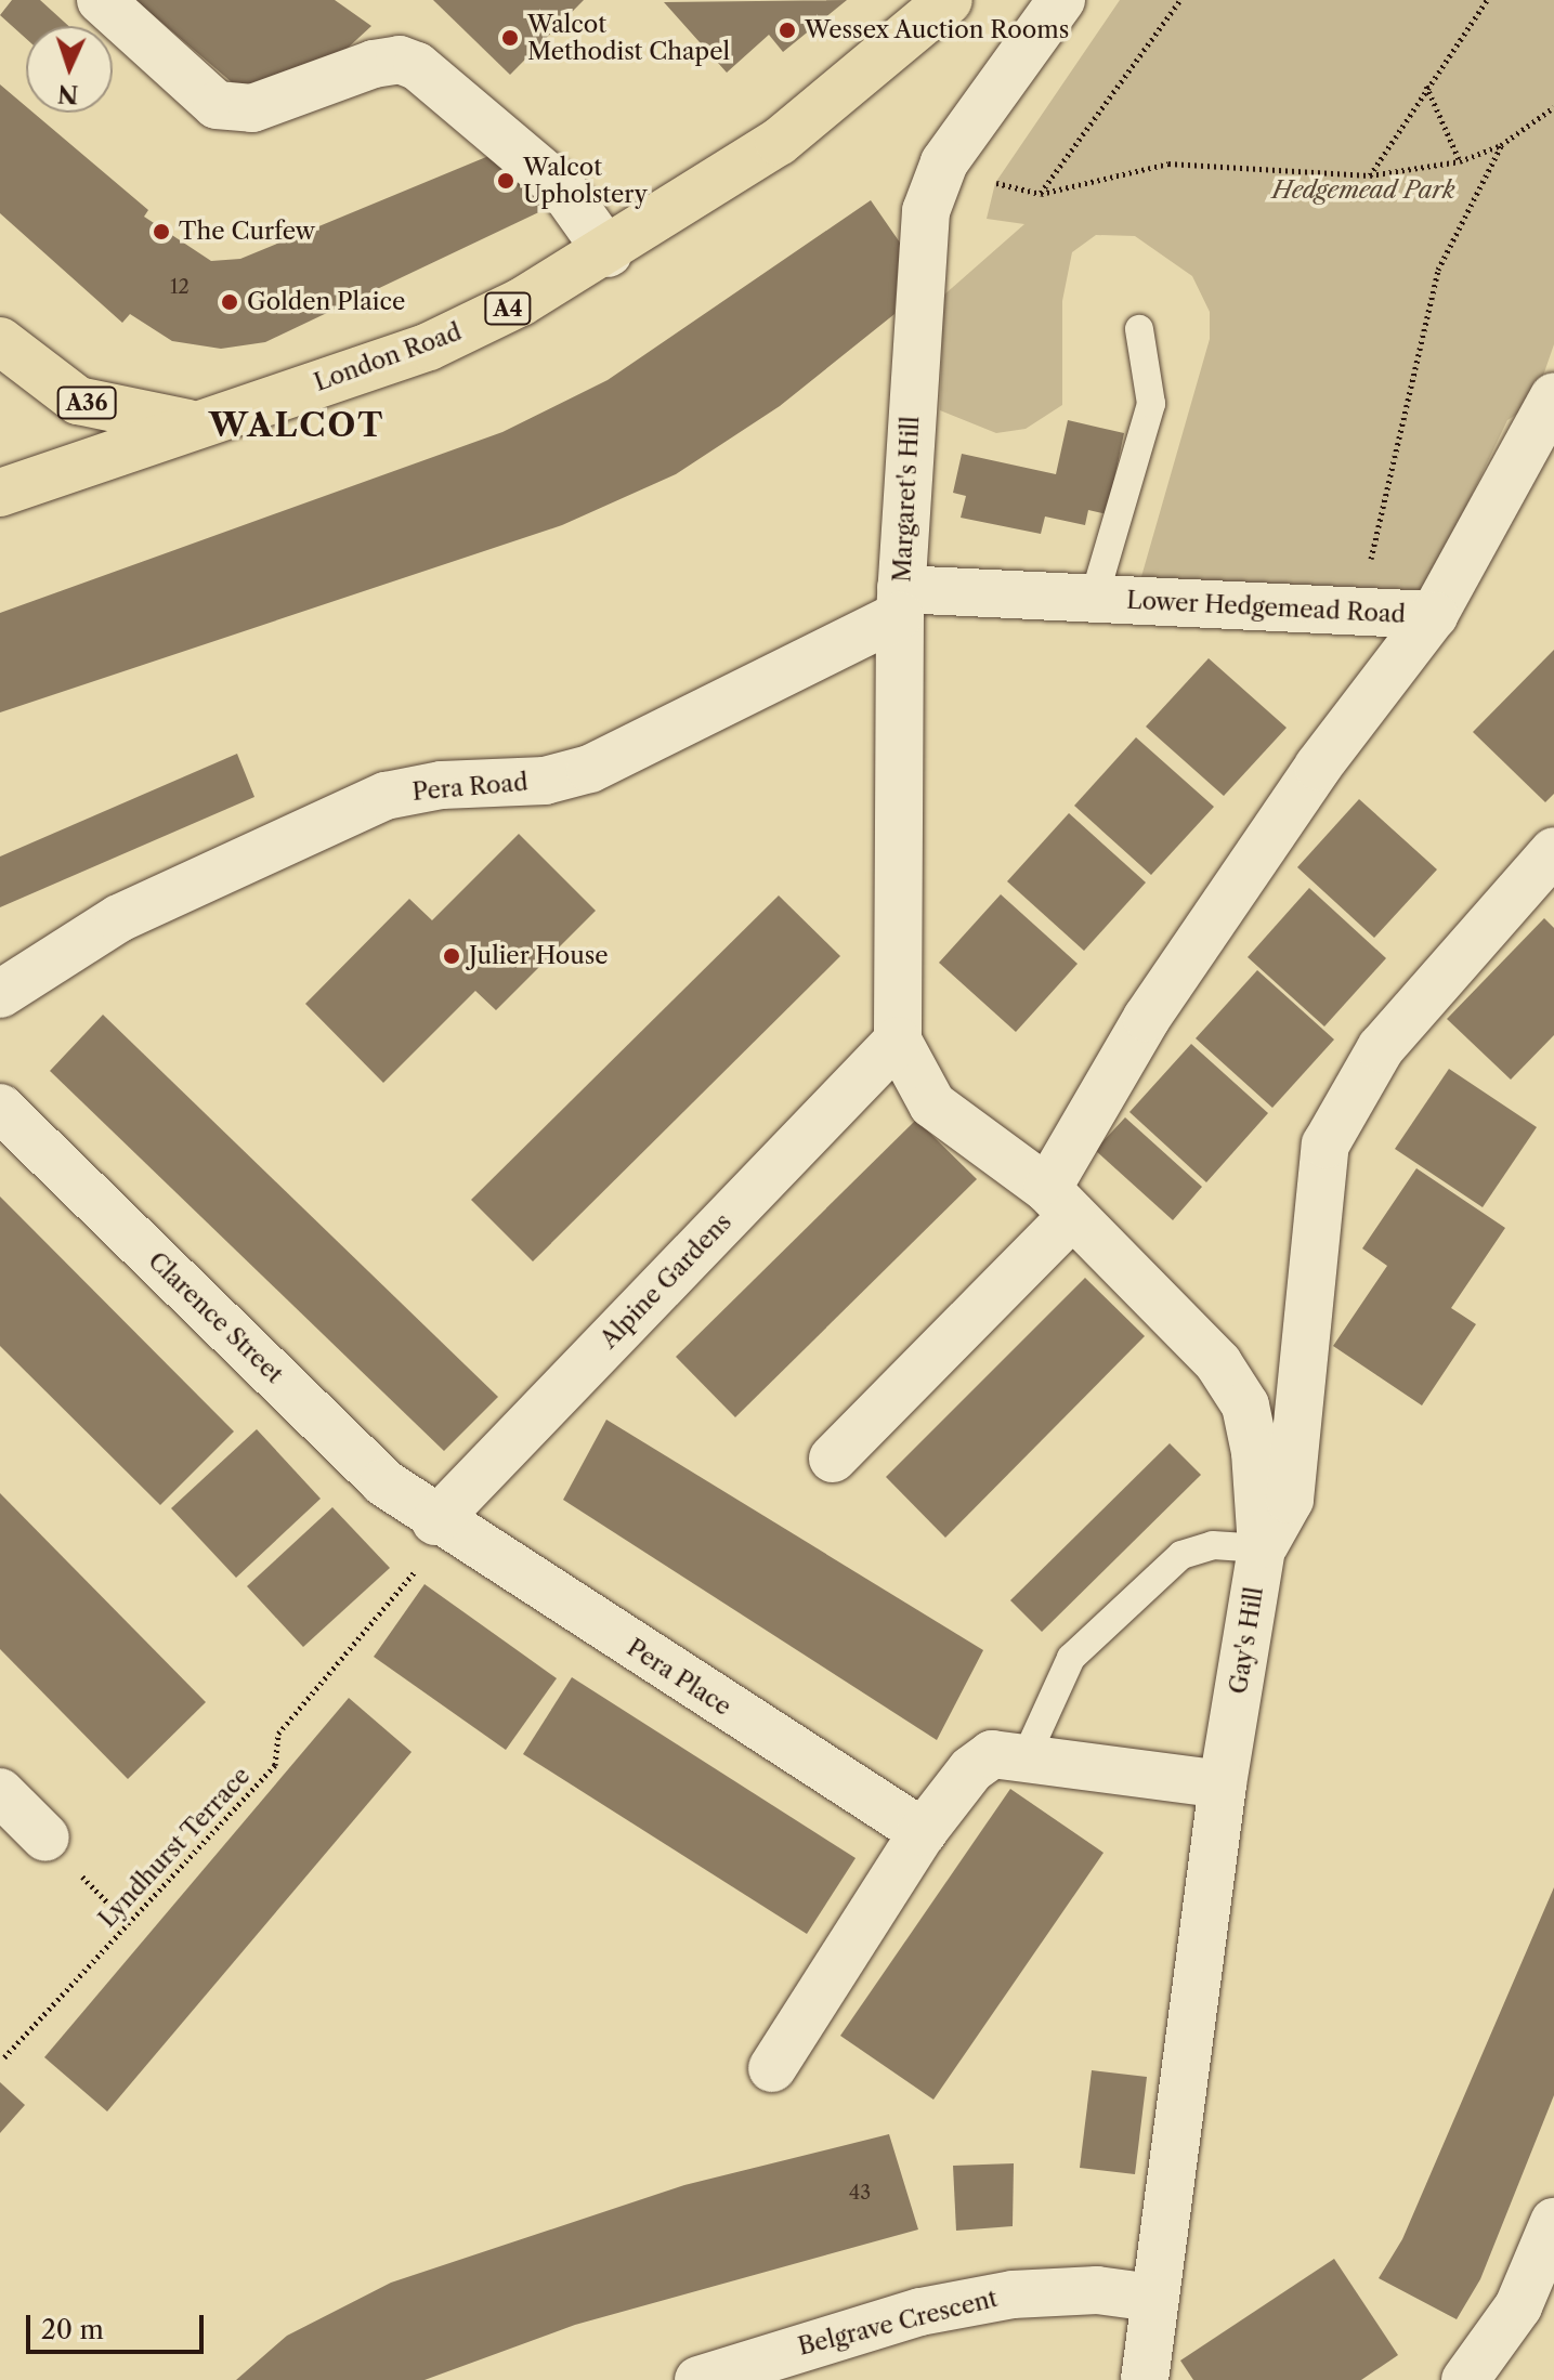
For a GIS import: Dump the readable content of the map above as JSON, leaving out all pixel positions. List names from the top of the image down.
{
  "streets": {
    "main road": ["A4", "London Road", "A36"],
    "street": [
      "Margaret's Hill",
      "Lower Hedgemead Road",
      "Pera Road",
      "Alpine Gardens",
      "Clarence Street",
      "Gay's Hill",
      "Pera Place",
      "Belgrave Crescent"
    ],
    "path": ["Lyndhurst Terrace"]
  },
  "crossings": [
    ["London Road", "A36"],
    ["Margaret's Hill", "Lower Hedgemead Road"],
    ["Margaret's Hill", "Pera Road"],
    ["Margaret's Hill", "Alpine Gardens"],
    ["Margaret's Hill", "Gay's Hill"],
    ["Lower Hedgemead Road", "Pera Road"],
    ["Alpine Gardens", "Clarence Street"],
    ["Alpine Gardens", "Gay's Hill"],
    ["Alpine Gardens", "Pera Place"],
    ["Alpine Gardens", "Lyndhurst Terrace"],
    ["Clarence Street", "Pera Place"],
    ["Clarence Street", "Lyndhurst Terrace"],
    ["Gay's Hill", "Belgrave Crescent"],
    ["Pera Place", "Lyndhurst Terrace"]
  ],
  "districts": ["WALCOT"],
  "parks": ["Hedgemead Park"],
  "places": [
    "Wessex Auction Rooms",
    "Walcot Methodist Chapel",
    "Walcot Upholstery",
    "The Curfew",
    "Golden Plaice",
    "Julier House"
  ],
  "house_numbers": ["12", "43"],
  "scale_bar": "20 m",
  "north": "bottom"
}
